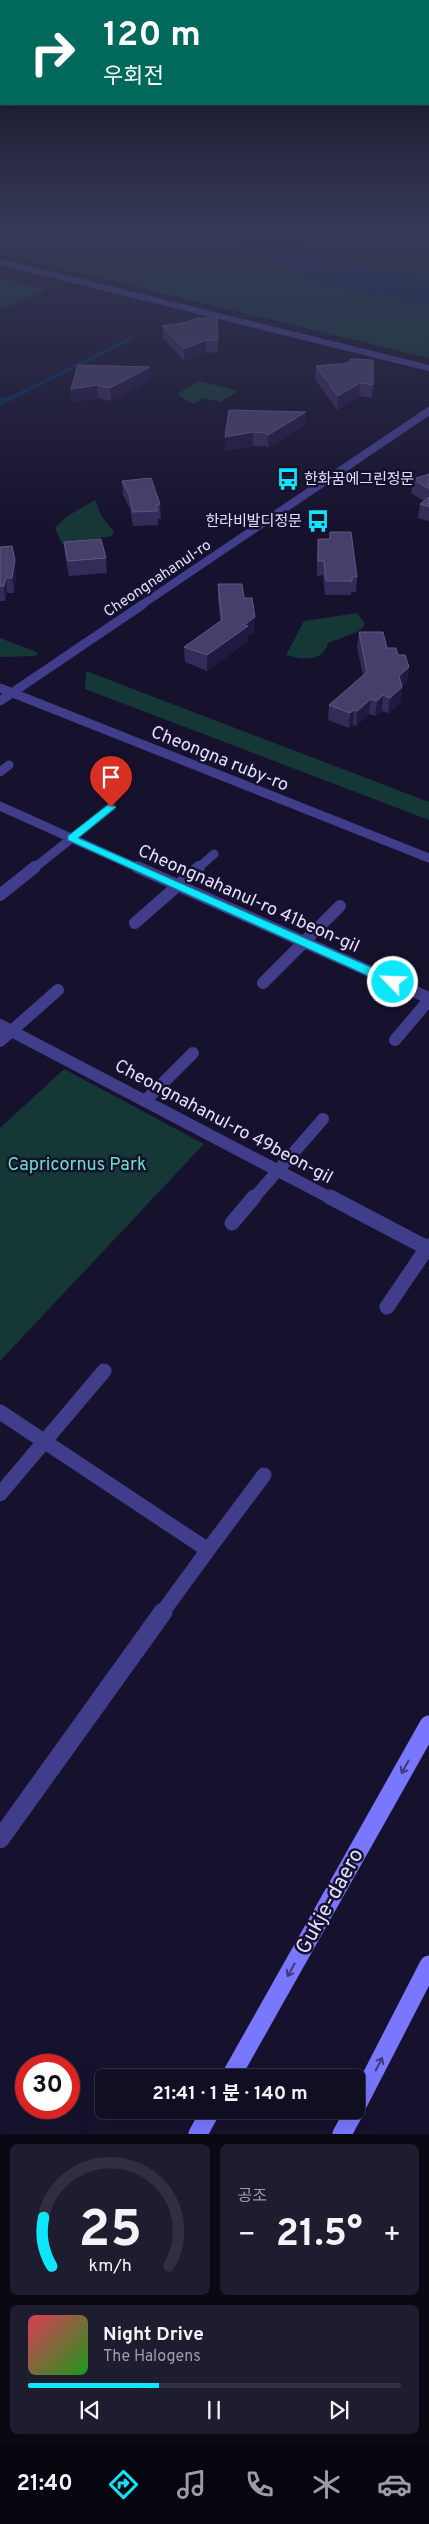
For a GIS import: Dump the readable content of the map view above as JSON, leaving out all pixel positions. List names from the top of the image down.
{
  "streets": {
    "main road": ["Gukje-daero"],
    "street": [
      "Cheongnahanul-ro",
      "Cheongna ruby-ro",
      "Cheongnahanul-ro 41beon-gil",
      "Cheongnahanul-ro 49beon-gil"
    ]
  },
  "crossings": [
    ["Cheongnahanul-ro", "Cheongna ruby-ro"]
  ],
  "one_way": ["Gukje-daero"],
  "parks": ["Capricornus Park"],
  "places": {
    "bus stop": ["한화꿈에그린정문", "한라비발디정문"]
  },
  "page": {
    "turn": ["120 m", "우회전"],
    "limit": "30",
    "trip": "21:41 · 1 분 · 140 m",
    "tile": "공조",
    "heat": ["−", "21.5°", "+"],
    "song": ["Night Drive", "The Halogens"],
    "tabs": "21:40",
    "gauge": ["25", "km/h"]
  }
}
